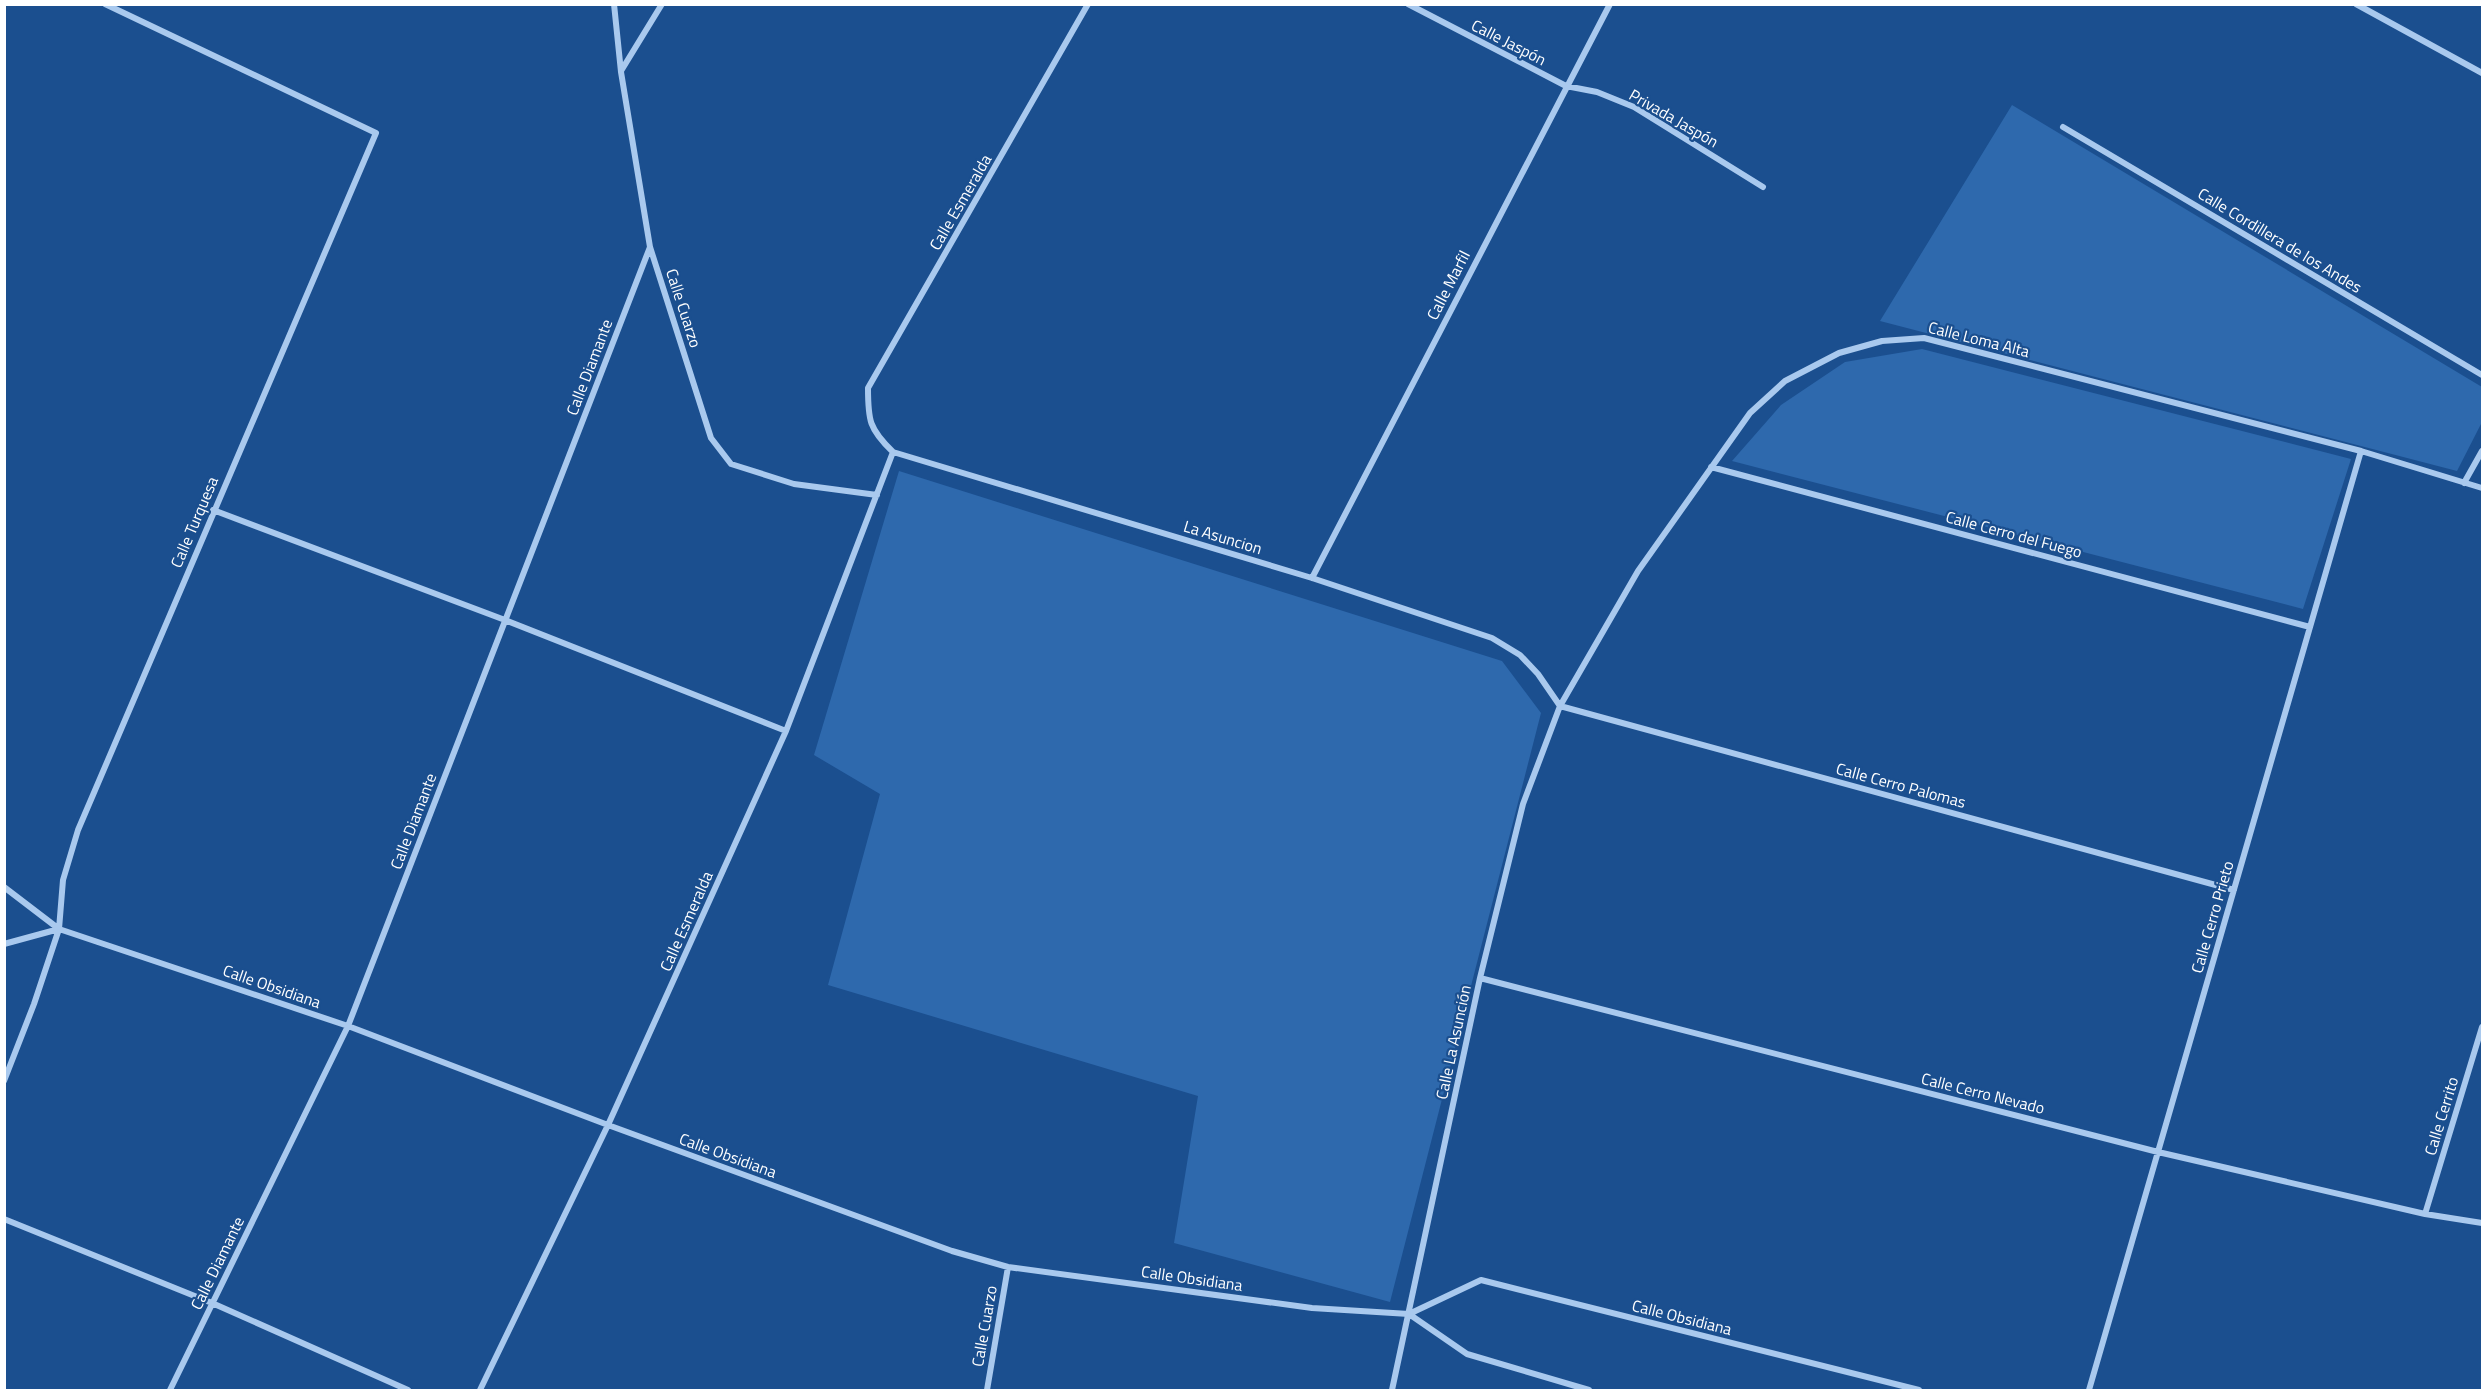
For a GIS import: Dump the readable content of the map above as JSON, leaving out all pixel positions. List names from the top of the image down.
{
  "streets": {
    "street": [
      "Calle Jaspón",
      "Privada Jaspón",
      "Calle Esmeralda",
      "Calle Cordillera de los Andes",
      "Calle Marfil",
      "Calle Cuarzo",
      "Calle Loma Alta",
      "Calle Diamante",
      "Calle Turquesa",
      "Calle Cerro del Fuego",
      "La Asuncion",
      "Calle Cerro Palomas",
      "Calle Cerro Prieto",
      "Calle Obsidiana",
      "Calle La Asunción",
      "Calle Cerro Nevado",
      "Calle Cerrito"
    ]
  },
  "crossings": [
    ["Calle Jaspón", "Privada Jaspón"],
    ["Calle Jaspón", "Calle Marfil"],
    ["Privada Jaspón", "Calle Marfil"],
    ["Calle Esmeralda", "Calle Cuarzo"],
    ["Calle Esmeralda", "La Asuncion"],
    ["Calle Esmeralda", "Calle Obsidiana"],
    ["Calle Marfil", "La Asuncion"],
    ["Calle Cuarzo", "Calle Diamante"],
    ["Calle Cuarzo", "Calle Obsidiana"],
    ["Calle Loma Alta", "Calle Cerro del Fuego"],
    ["Calle Loma Alta", "La Asuncion"],
    ["Calle Loma Alta", "Calle Cerro Palomas"],
    ["Calle Loma Alta", "Calle Cerro Prieto"],
    ["Calle Loma Alta", "Calle La Asunción"],
    ["Calle Diamante", "Calle Obsidiana"],
    ["Calle Turquesa", "Calle Obsidiana"],
    ["Calle Cerro del Fuego", "Calle Cerro Prieto"],
    ["La Asuncion", "Calle Cerro Palomas"],
    ["La Asuncion", "Calle La Asunción"],
    ["Calle Cerro Palomas", "Calle Cerro Prieto"],
    ["Calle Cerro Palomas", "Calle La Asunción"],
    ["Calle Cerro Prieto", "Calle Cerro Nevado"],
    ["Calle Obsidiana", "Calle La Asunción"],
    ["Calle La Asunción", "Calle Cerro Nevado"],
    ["Calle Cerro Nevado", "Calle Cerrito"]
  ]
}
